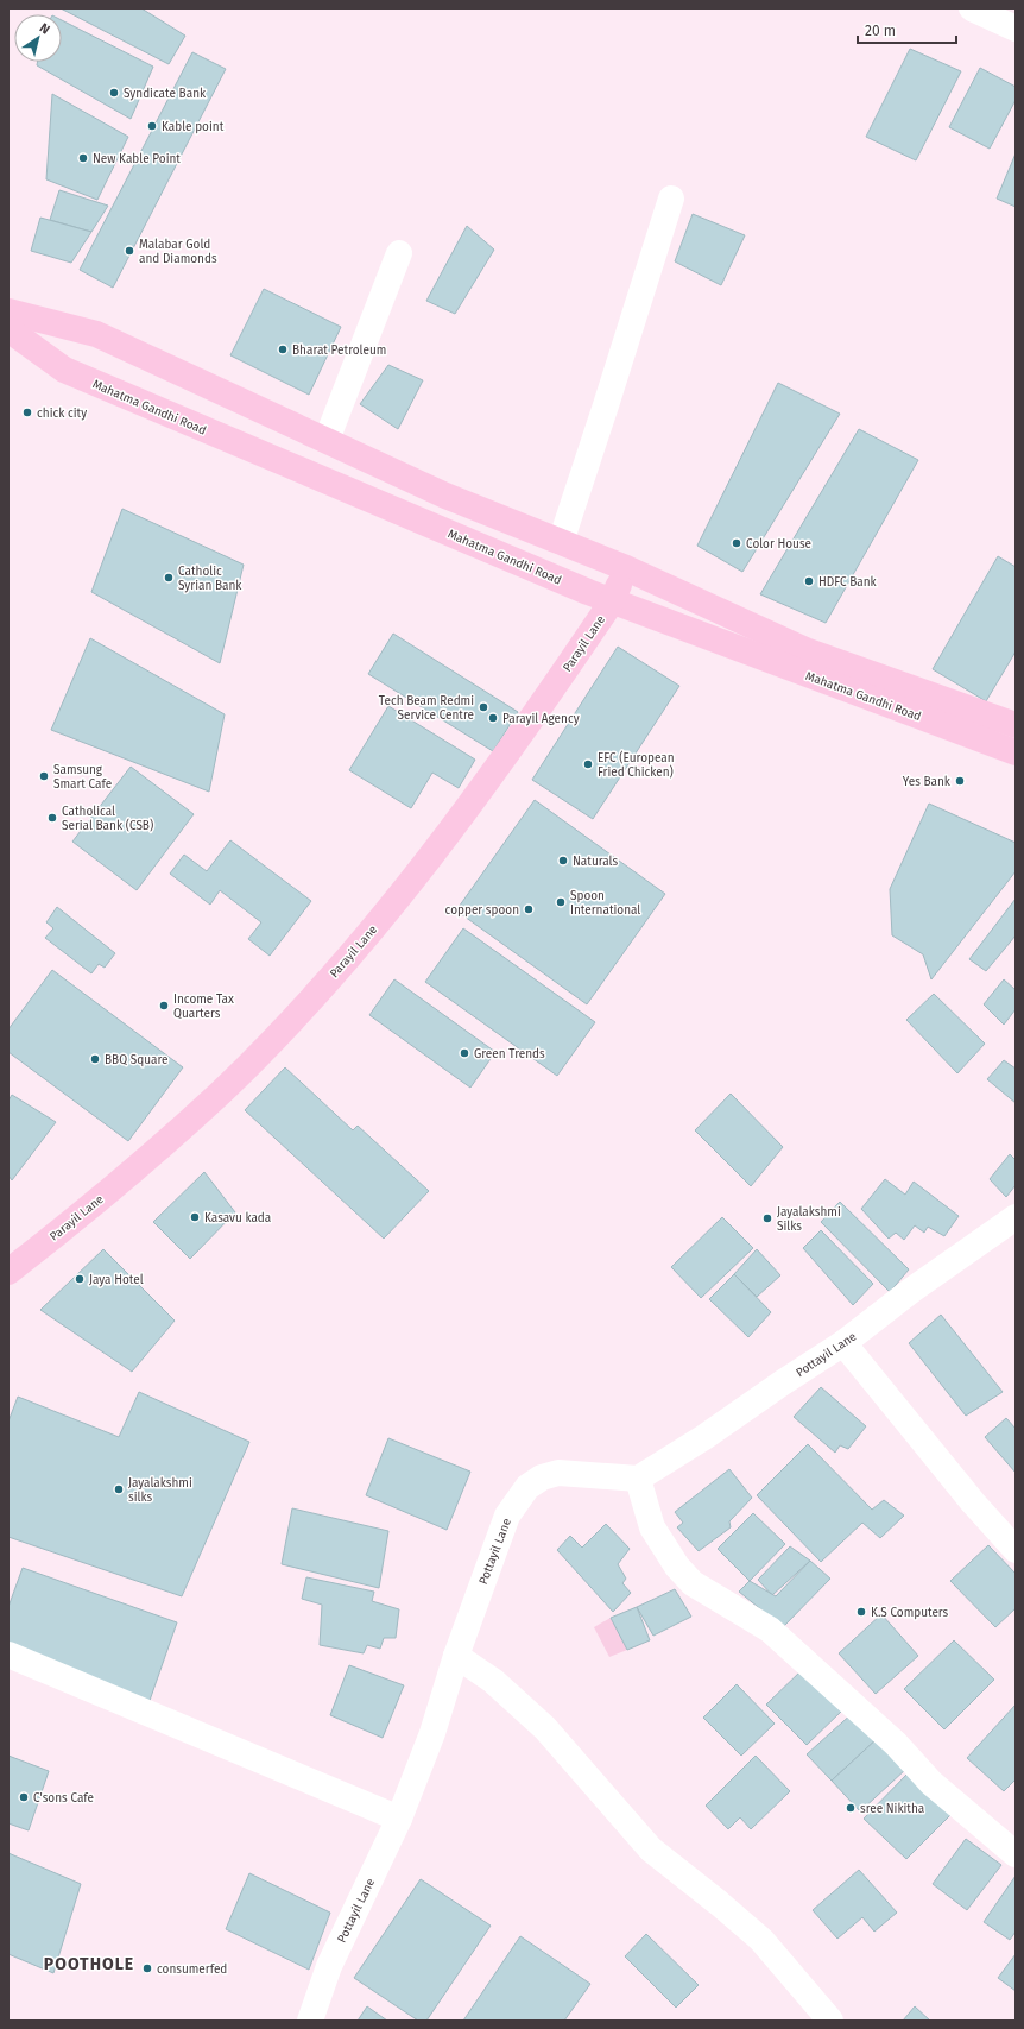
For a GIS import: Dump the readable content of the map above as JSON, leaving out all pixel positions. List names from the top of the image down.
{
  "streets": {
    "main road": ["Mahatma Gandhi Road", "Parayil Lane"],
    "street": ["Pottayil Lane"]
  },
  "crossings": [
    ["Mahatma Gandhi Road", "Parayil Lane"]
  ],
  "districts": ["POOTHOLE"],
  "places": [
    "Syndicate Bank",
    "Kable point",
    "New Kable Point",
    "Malabar Gold and Diamonds",
    "Bharat Petroleum",
    "chick city",
    "Color House",
    "Catholic Syrian Bank",
    "HDFC Bank",
    "Tech Beam Redmi Service Centre",
    "Parayil Agency",
    "EFC (European Fried Chicken)",
    "Samsung Smart Cafe",
    "Yes Bank",
    "Catholical Serial Bank (CSB)",
    "Naturals",
    "Spoon International",
    "copper spoon",
    "Income Tax Quarters",
    "Green Trends",
    "BBQ Square",
    "Kasavu kada",
    "Jayalakshmi Silks",
    "Jaya Hotel",
    "Jayalakshmi silks",
    "K.S Computers",
    "C'sons Cafe",
    "sree Nikitha",
    "consumerfed"
  ],
  "scale_bar": "20 m",
  "north": "top right"
}
